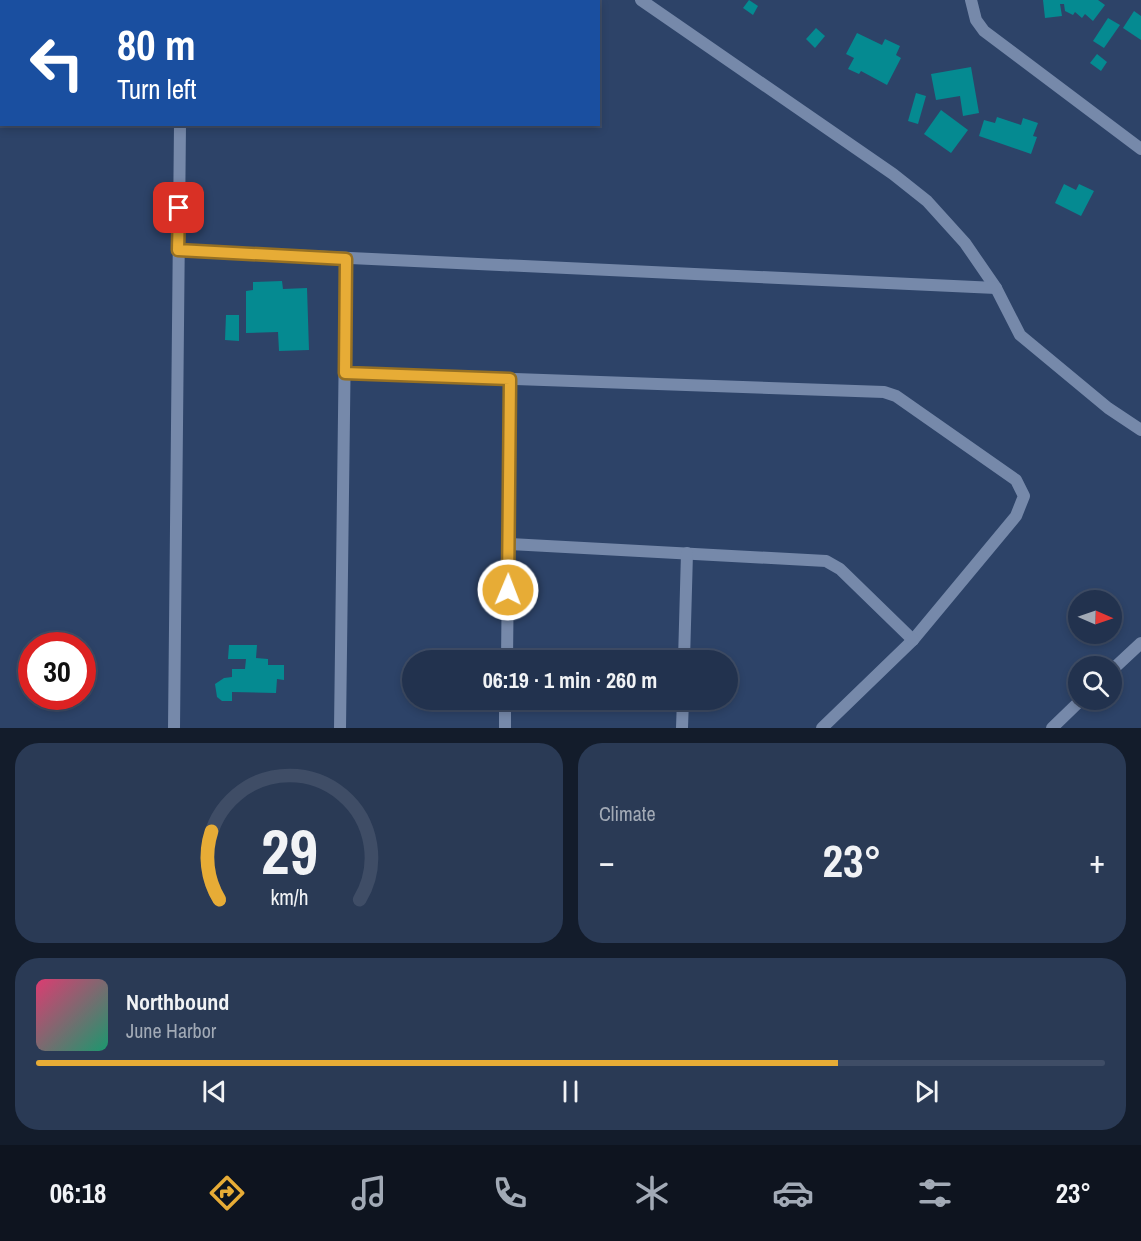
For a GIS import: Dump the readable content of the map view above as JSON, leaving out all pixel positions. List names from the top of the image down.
{
  "north": "right",
  "page": {
    "turn": ["80 m", "Turn left"],
    "limit": "30",
    "trip": "06:19 · 1 min · 260 m",
    "tile": "Climate",
    "heat": ["−", "23°", "+"],
    "song": ["Northbound", "June Harbor"],
    "tabs": ["06:18", "23°"],
    "gauge": ["29", "km/h"]
  }
}
